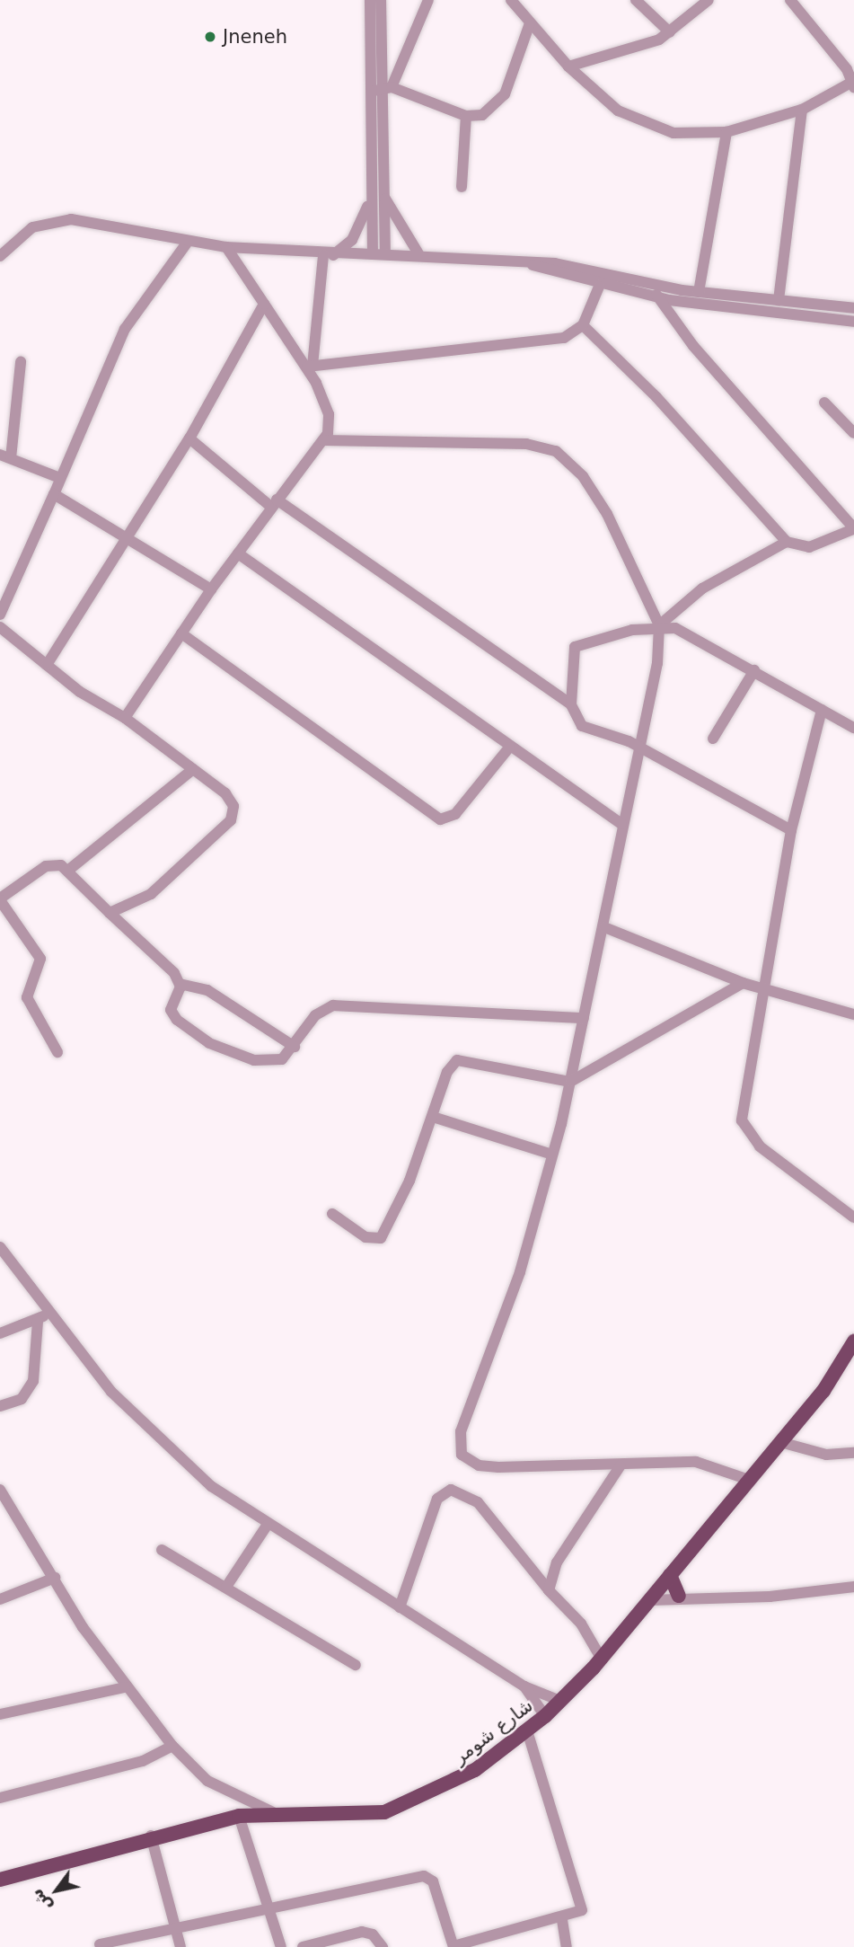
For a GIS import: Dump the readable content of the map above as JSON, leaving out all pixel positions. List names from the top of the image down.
{
  "streets": {
    "main road": ["شارع شومر"]
  },
  "places": ["Jneneh"],
  "north": "bottom left"
}
